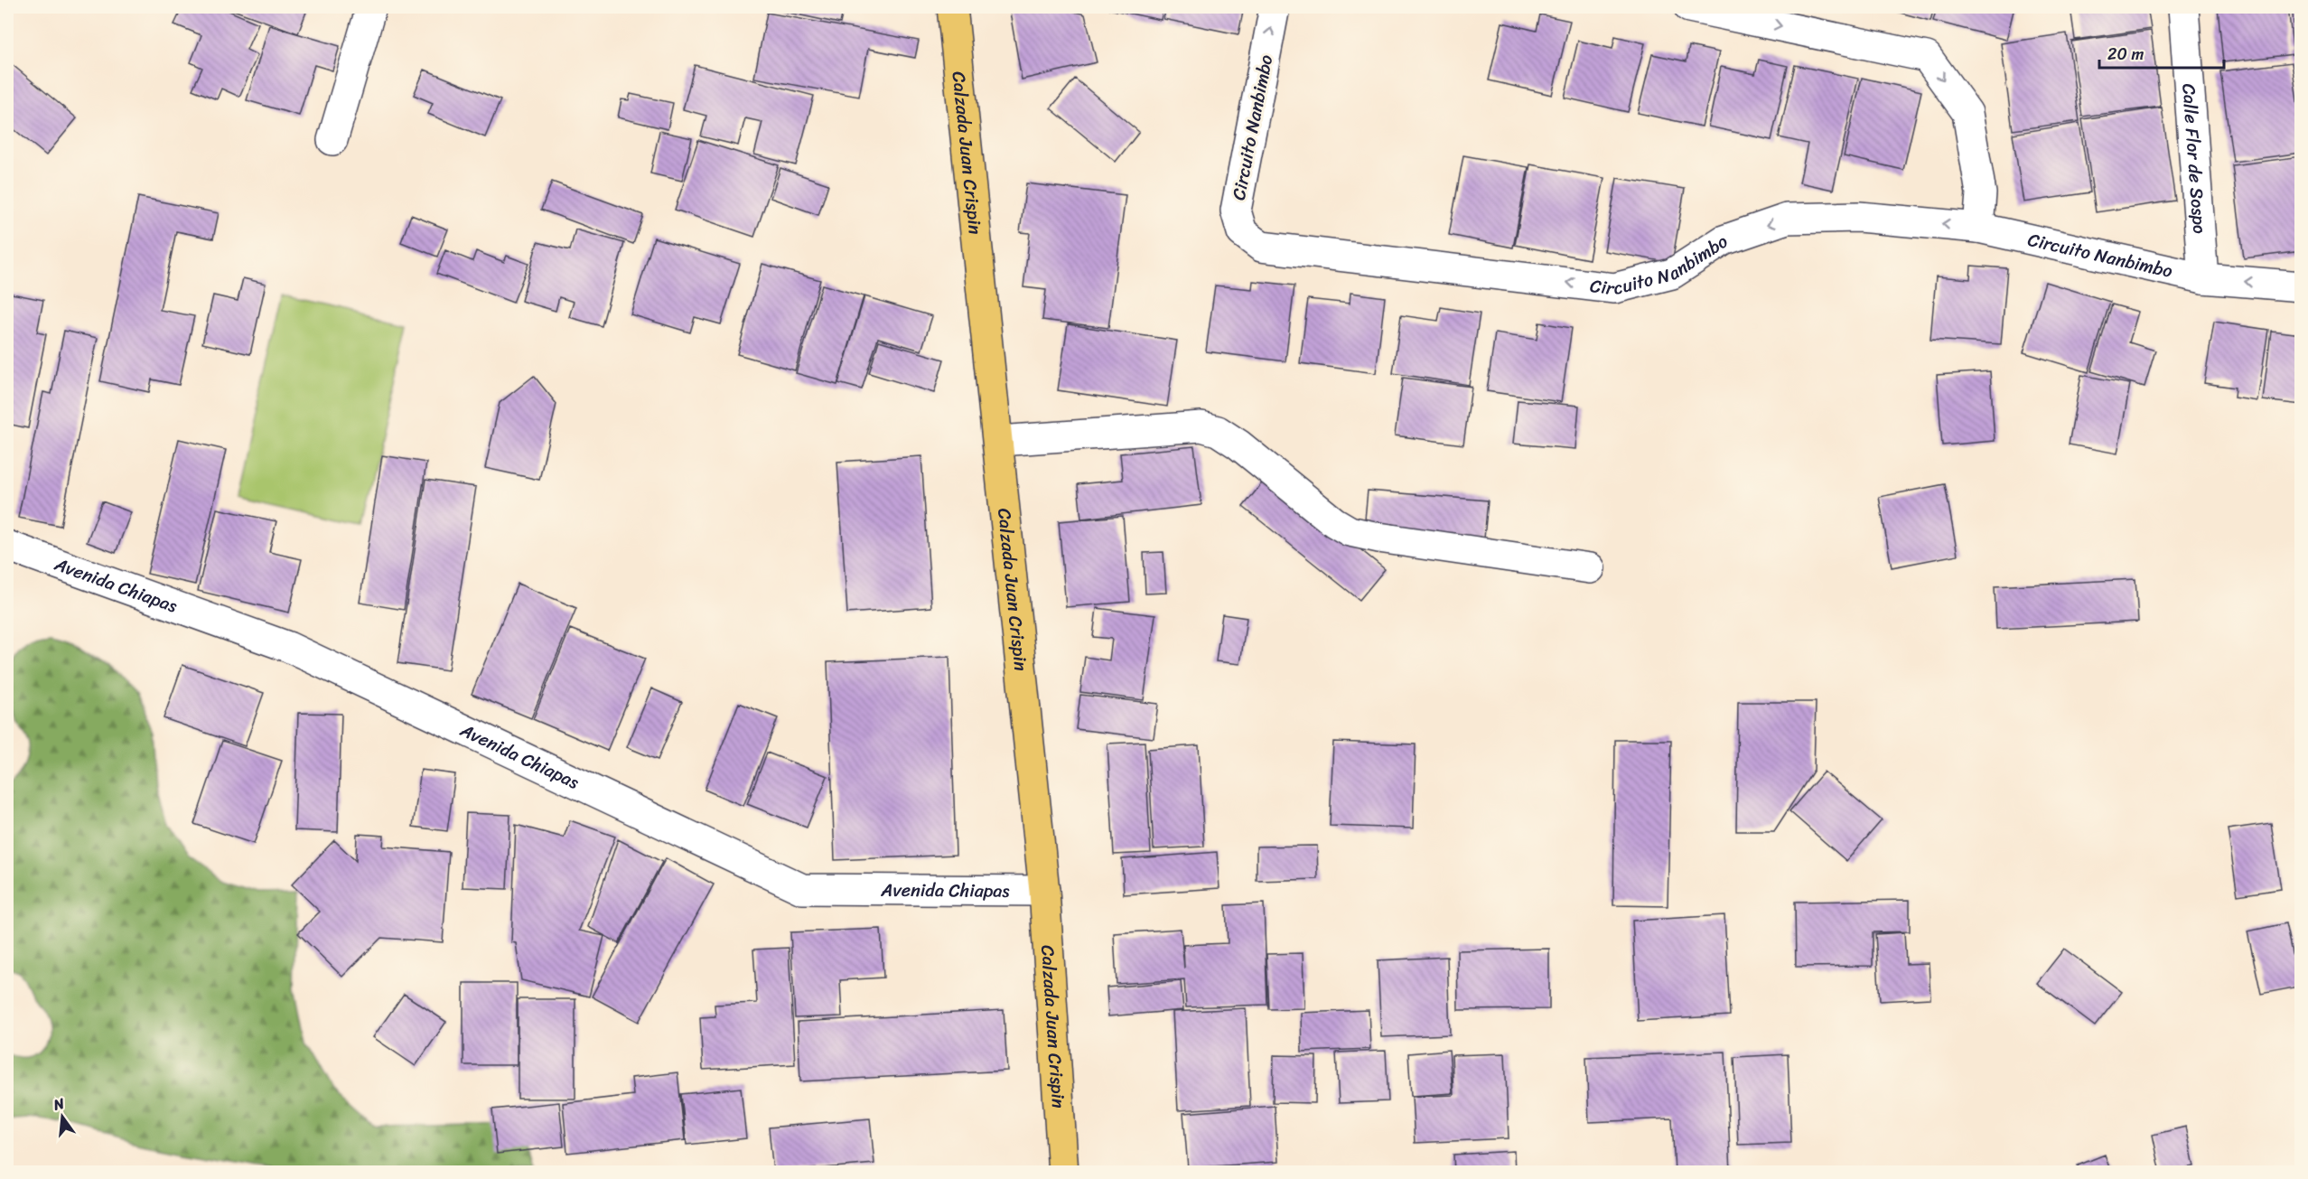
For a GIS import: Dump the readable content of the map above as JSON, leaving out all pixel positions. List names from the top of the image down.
{
  "streets": {
    "main road": ["Calzada Juan Crispin"],
    "street": ["Circuito Nanbimbo", "Calle Flor de Sospo", "Avenida Chiapas"]
  },
  "crossings": [
    ["Circuito Nanbimbo", "Calle Flor de Sospo"],
    ["Calzada Juan Crispin", "Avenida Chiapas"]
  ],
  "scale_bar": "20 m",
  "north": "top"
}
